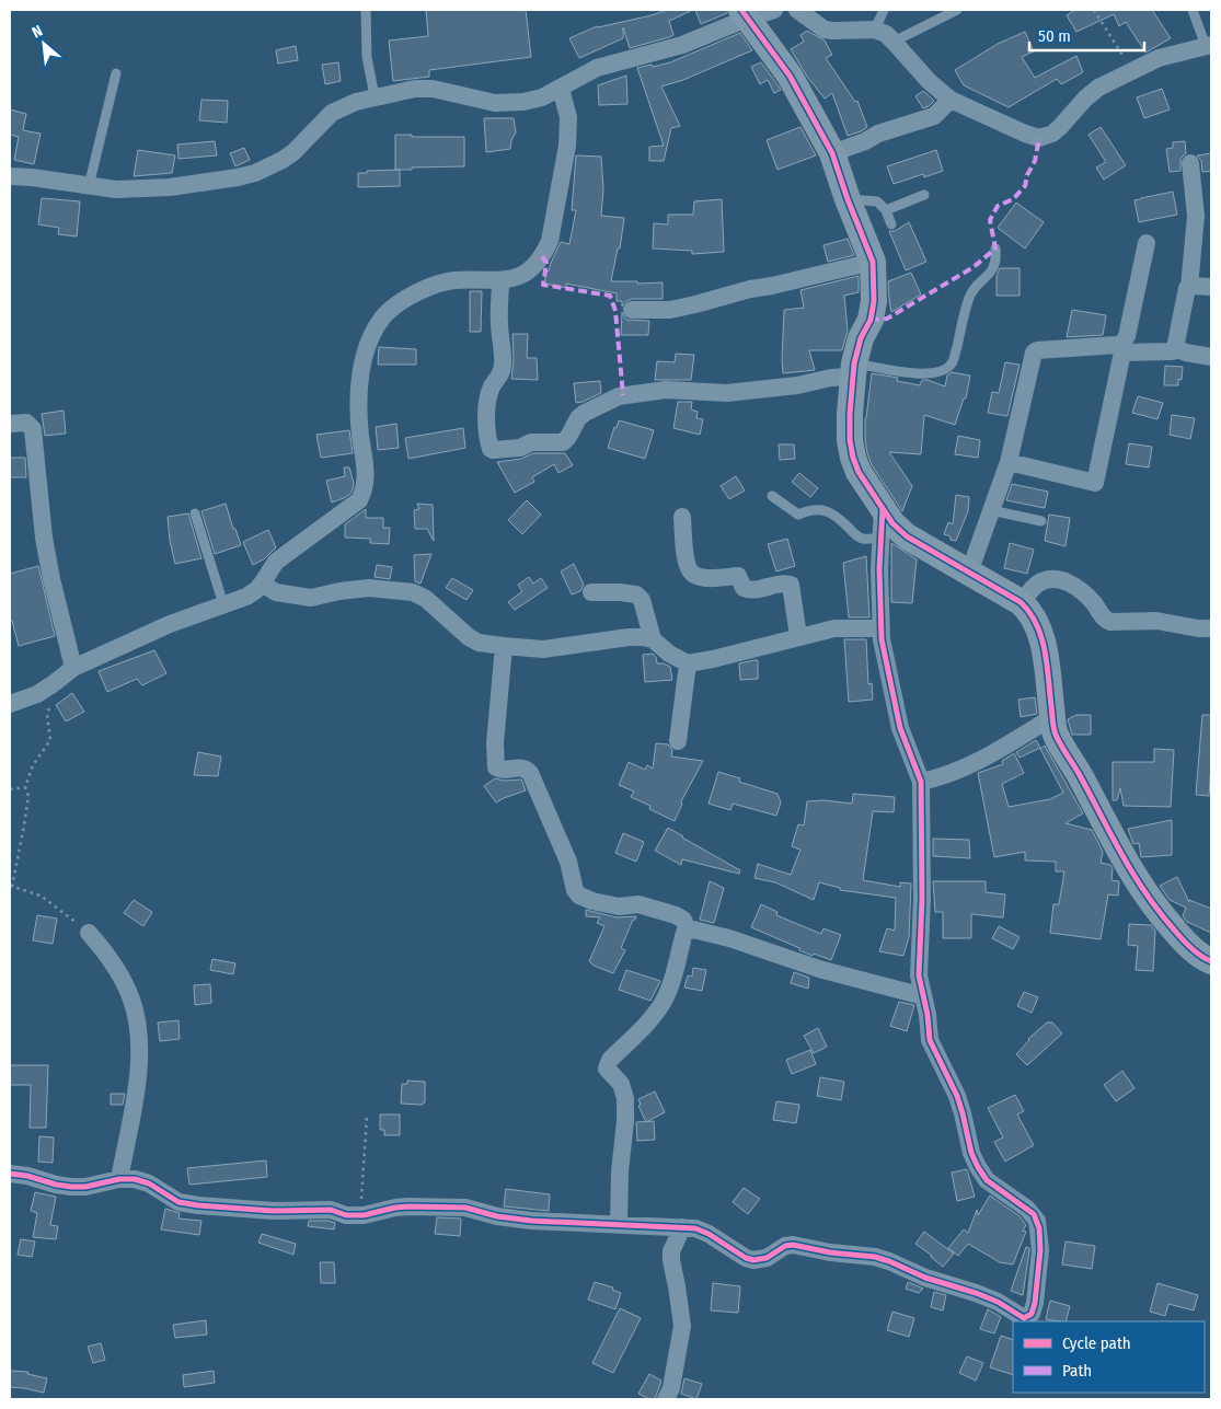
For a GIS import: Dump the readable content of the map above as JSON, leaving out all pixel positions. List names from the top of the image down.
{
  "legend": ["Cycle path", "Path"],
  "scale_bar": "50 m",
  "north": "top left"
}
